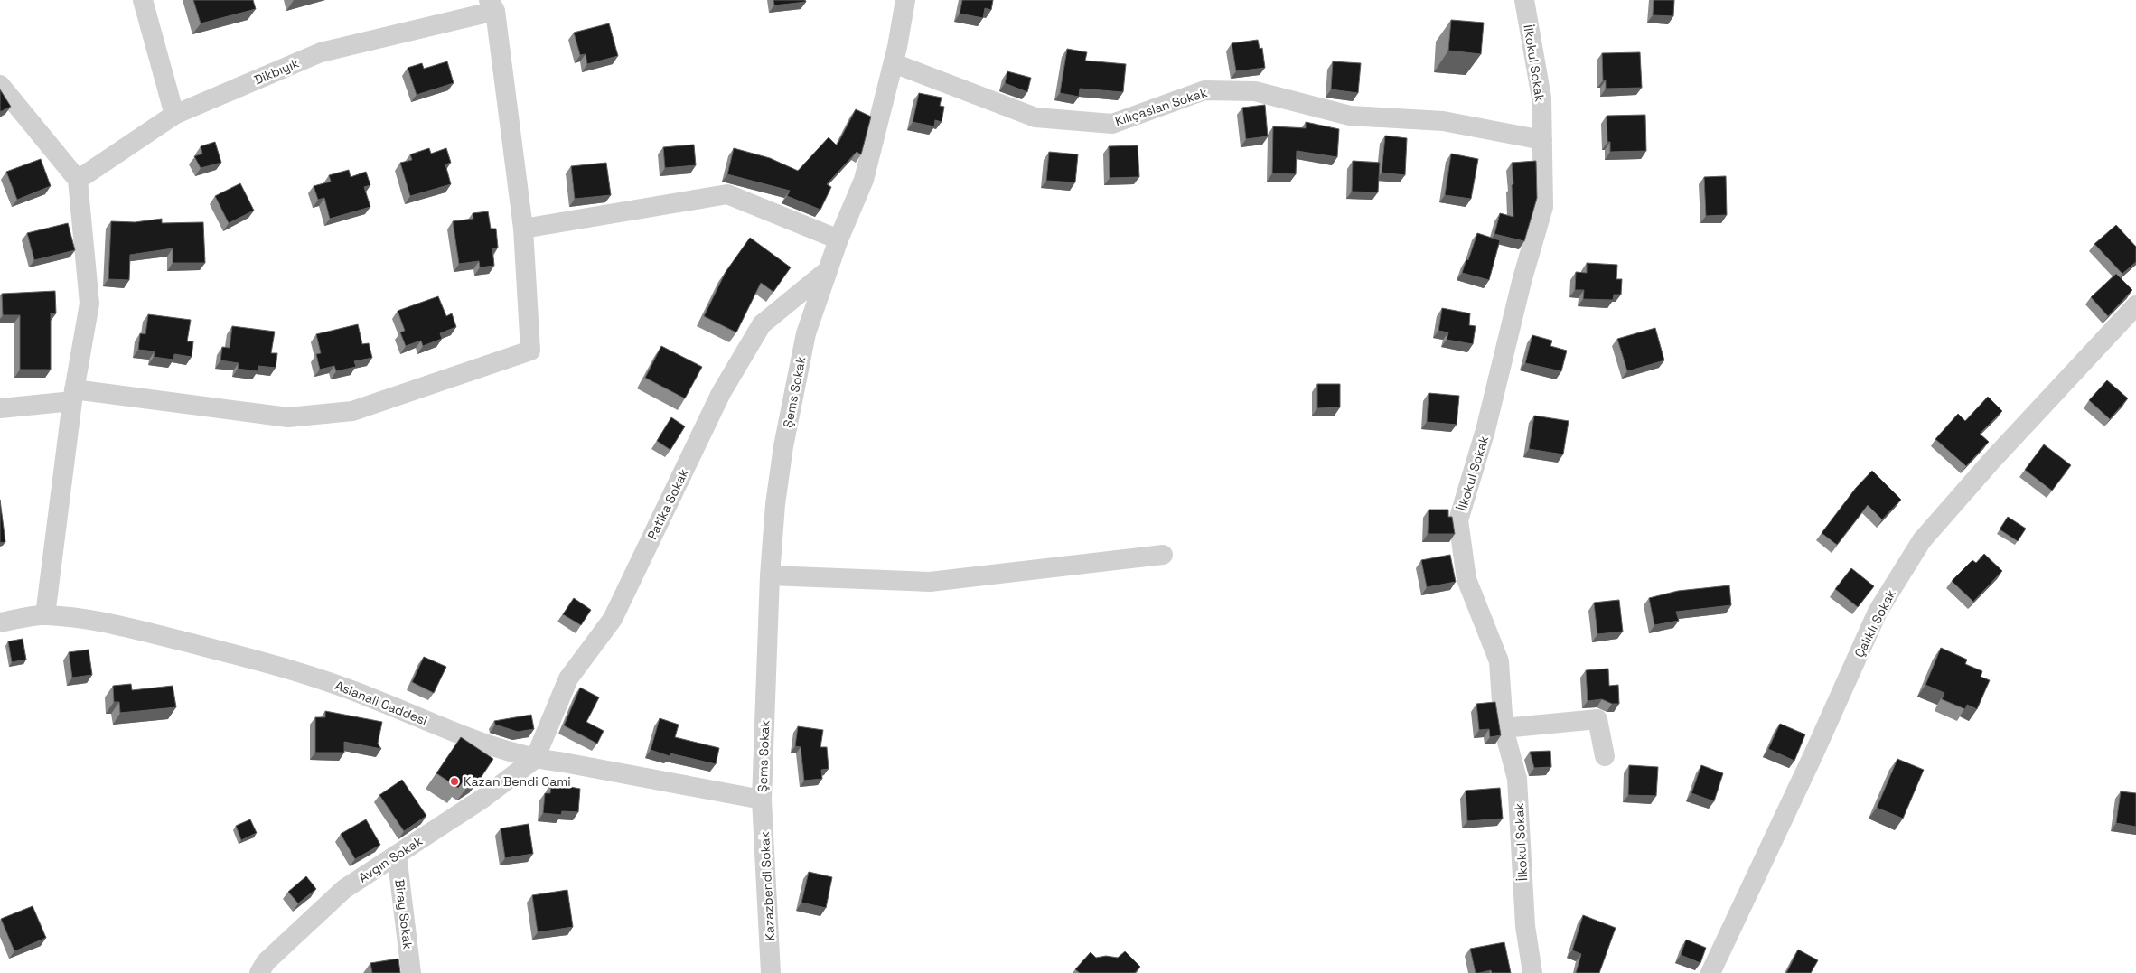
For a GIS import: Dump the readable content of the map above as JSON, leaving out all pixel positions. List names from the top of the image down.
{
  "streets": {
    "street": [
      "İlkokul Sokak",
      "Dikbıyık",
      "Kılıçaslan Sokak",
      "Şems Sokak",
      "Patika Sokak",
      "Çalıklı Sokak",
      "Aslanali Caddesi",
      "Avgın Sokak",
      "Kazazbendi Sokak",
      "Biray Sokak"
    ]
  },
  "crossings": [
    ["İlkokul Sokak", "Kılıçaslan Sokak"],
    ["Kılıçaslan Sokak", "Şems Sokak"],
    ["Şems Sokak", "Patika Sokak"],
    ["Şems Sokak", "Aslanali Caddesi"],
    ["Şems Sokak", "Kazazbendi Sokak"],
    ["Patika Sokak", "Aslanali Caddesi"],
    ["Patika Sokak", "Avgın Sokak"],
    ["Aslanali Caddesi", "Avgın Sokak"],
    ["Aslanali Caddesi", "Kazazbendi Sokak"],
    ["Avgın Sokak", "Biray Sokak"]
  ],
  "places": ["Kazan Bendi Cami"]
}
